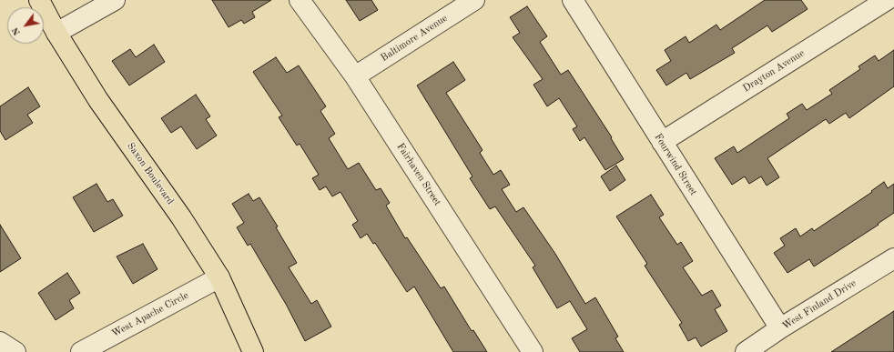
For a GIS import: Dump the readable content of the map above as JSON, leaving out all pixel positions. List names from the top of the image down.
{
  "streets": {
    "main road": ["Saxon Boulevard"],
    "street": [
      "Baltimore Avenue",
      "Drayton Avenue",
      "Fourwind Street",
      "Fairhaven Street",
      "West Finland Drive",
      "West Apache Circle"
    ]
  },
  "crossings": [
    ["Baltimore Avenue", "Fairhaven Street"],
    ["Drayton Avenue", "Fourwind Street"],
    ["Fourwind Street", "West Finland Drive"],
    ["Saxon Boulevard", "West Apache Circle"]
  ],
  "north": "bottom left"
}
